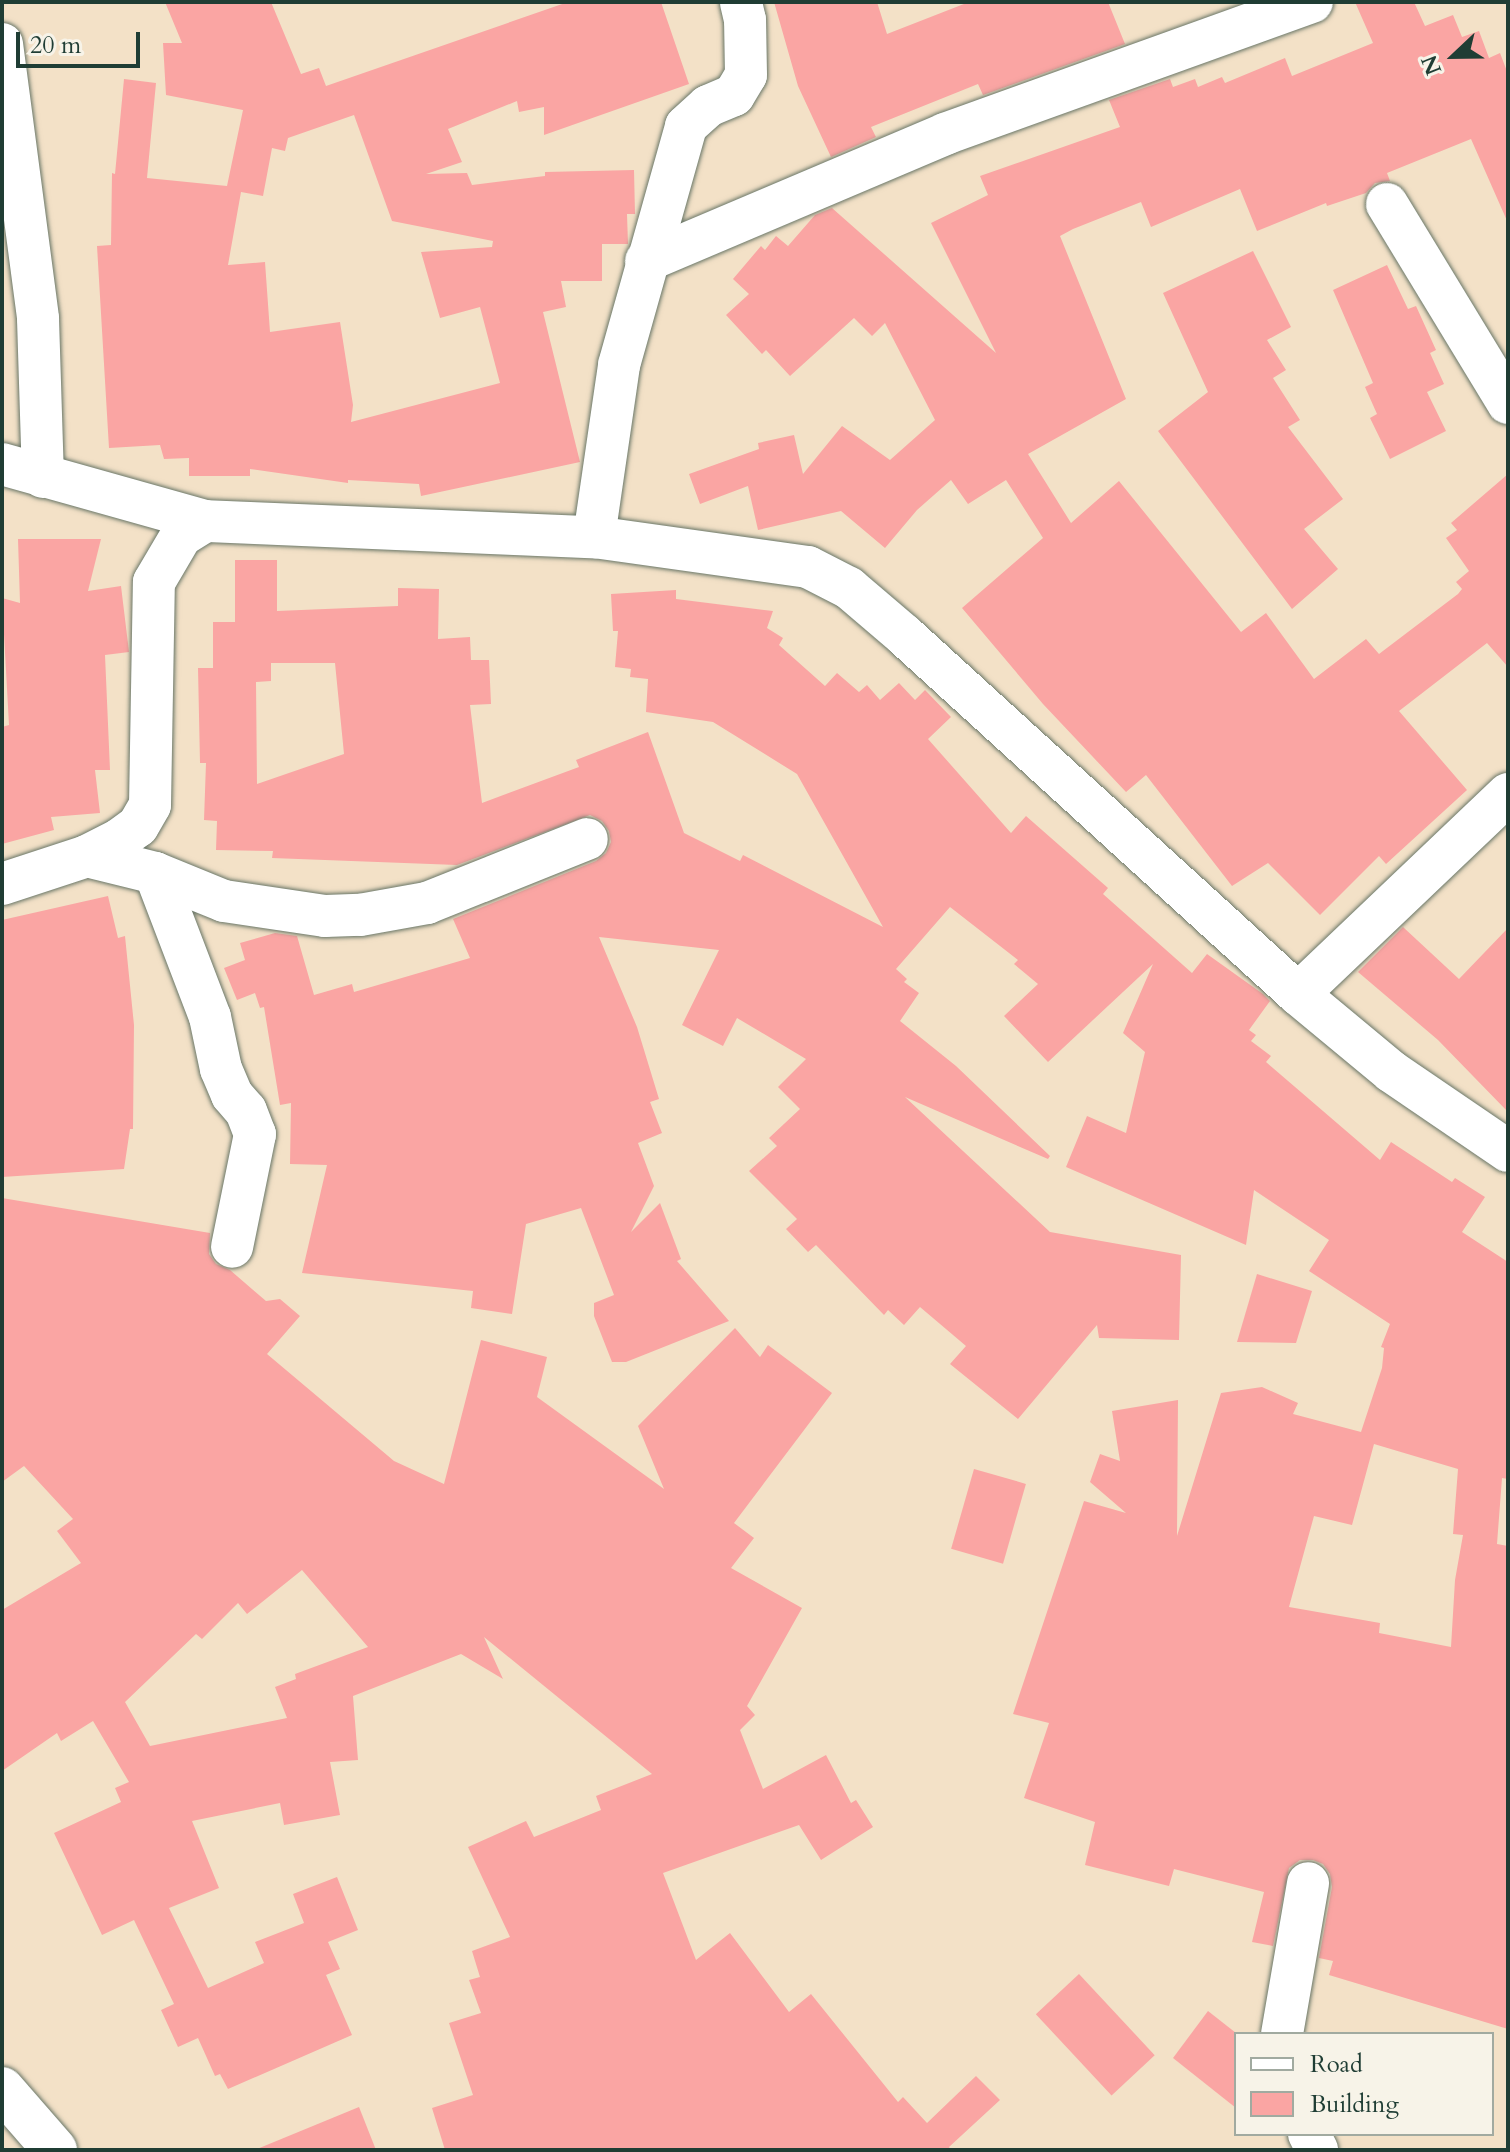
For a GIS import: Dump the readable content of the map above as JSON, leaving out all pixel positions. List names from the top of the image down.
{
  "legend": ["Road", "Building"],
  "scale_bar": "20 m",
  "north": "left"
}
